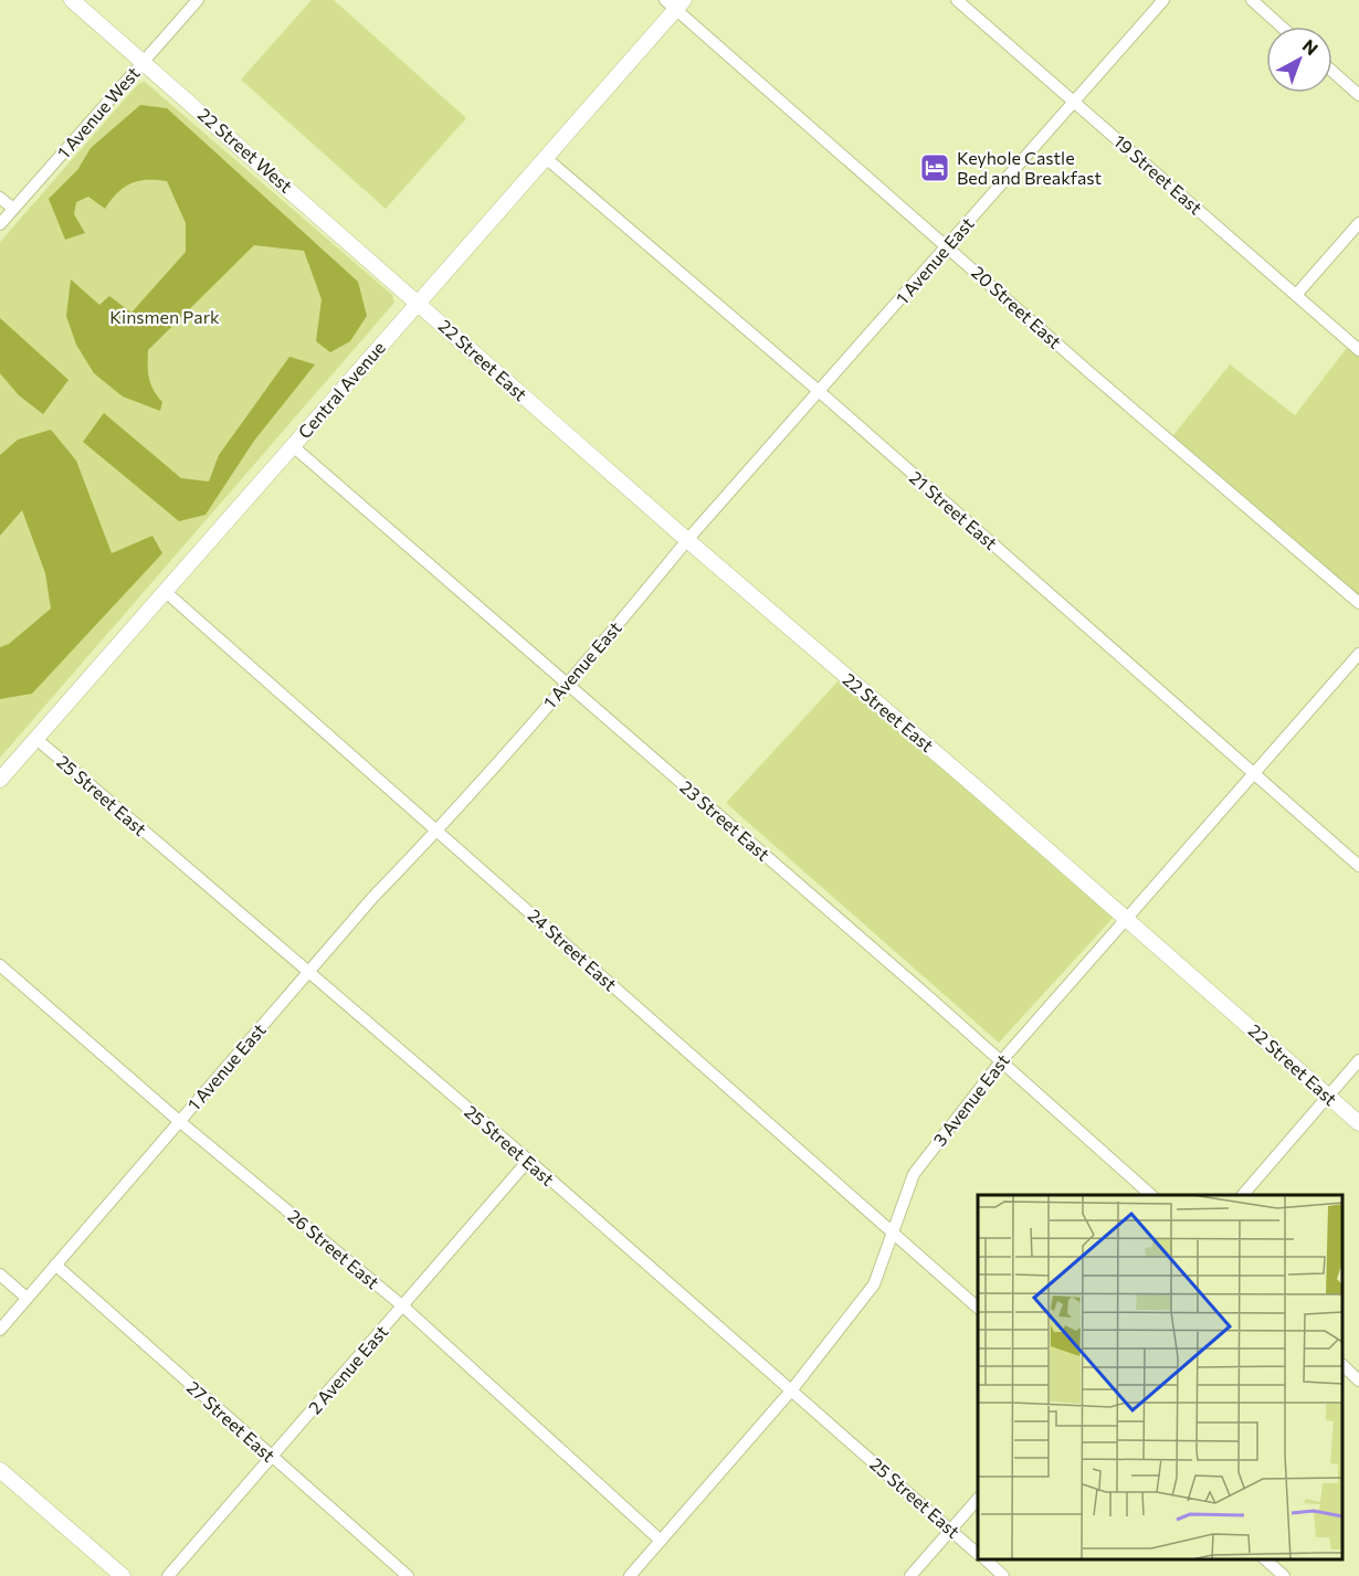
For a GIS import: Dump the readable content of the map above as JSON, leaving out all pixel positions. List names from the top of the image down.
{
  "streets": {
    "street": [
      "1 Avenue West",
      "22 Street West",
      "19 Street East",
      "1 Avenue East",
      "20 Street East",
      "22 Street East",
      "Central Avenue",
      "21 Street East",
      "25 Street East",
      "23 Street East",
      "24 Street East",
      "3 Avenue East",
      "26 Street East",
      "2 Avenue East",
      "27 Street East"
    ]
  },
  "crossings": [
    ["1 Avenue West", "22 Street West"],
    ["22 Street West", "22 Street East"],
    ["22 Street West", "Central Avenue"],
    ["19 Street East", "1 Avenue East"],
    ["1 Avenue East", "20 Street East"],
    ["1 Avenue East", "22 Street East"],
    ["1 Avenue East", "21 Street East"],
    ["1 Avenue East", "25 Street East"],
    ["1 Avenue East", "23 Street East"],
    ["1 Avenue East", "24 Street East"],
    ["1 Avenue East", "26 Street East"],
    ["1 Avenue East", "27 Street East"],
    ["20 Street East", "Central Avenue"],
    ["22 Street East", "Central Avenue"],
    ["22 Street East", "3 Avenue East"],
    ["Central Avenue", "21 Street East"],
    ["Central Avenue", "25 Street East"],
    ["Central Avenue", "23 Street East"],
    ["Central Avenue", "24 Street East"],
    ["21 Street East", "3 Avenue East"],
    ["25 Street East", "3 Avenue East"],
    ["25 Street East", "2 Avenue East"],
    ["23 Street East", "3 Avenue East"],
    ["24 Street East", "3 Avenue East"],
    ["3 Avenue East", "26 Street East"],
    ["26 Street East", "2 Avenue East"],
    ["2 Avenue East", "27 Street East"]
  ],
  "parks": ["Kinsmen Park"],
  "places": {
    "hotel": ["Keyhole Castle Bed and Breakfast"]
  },
  "north": "top right"
}
